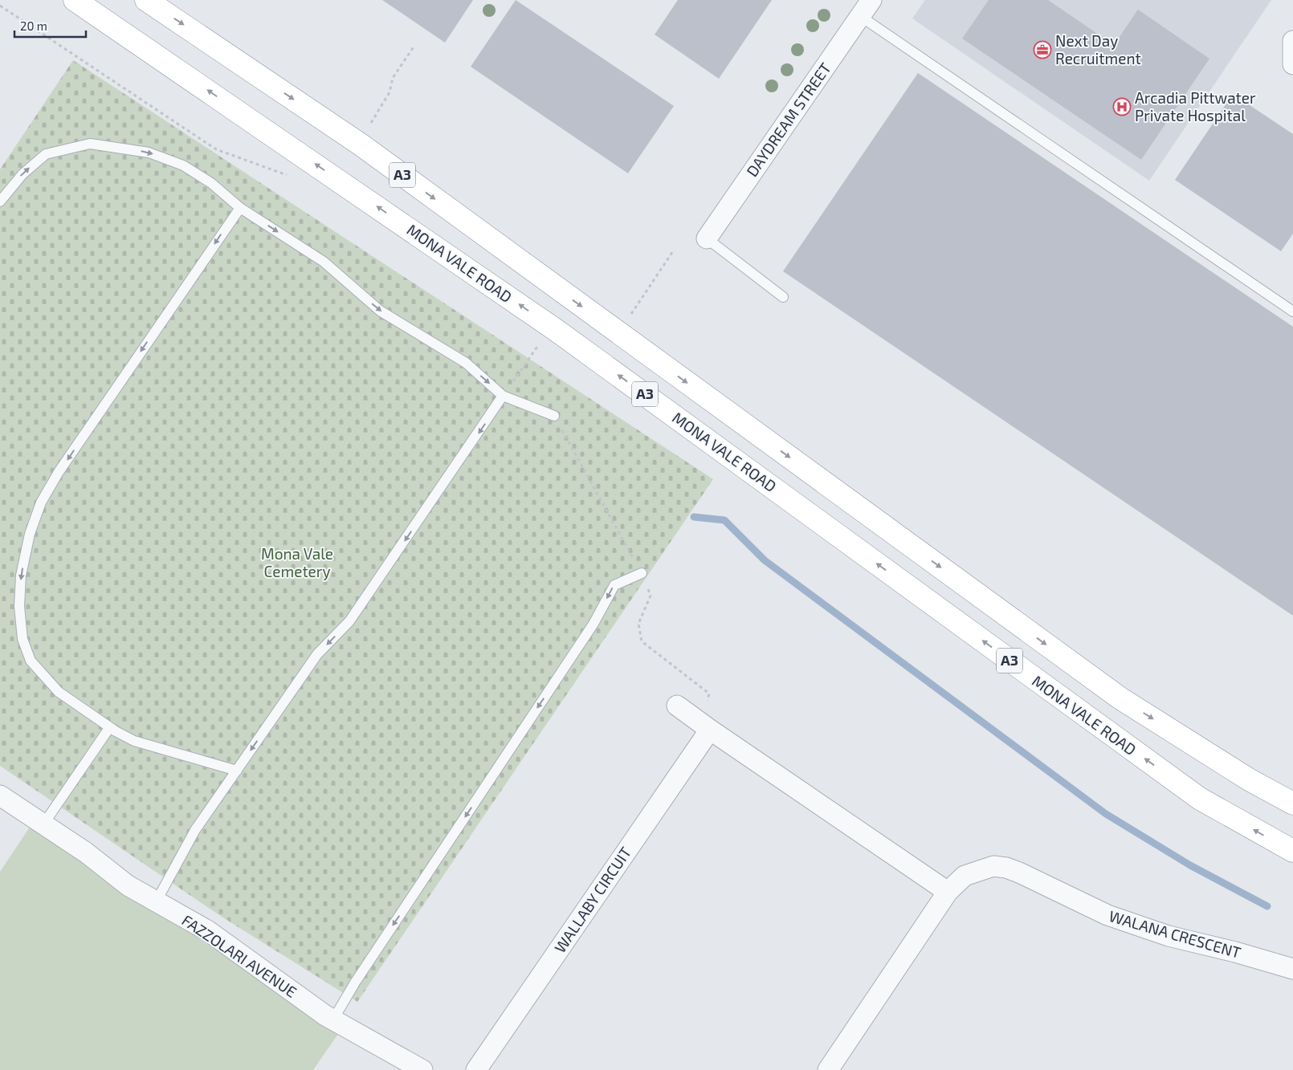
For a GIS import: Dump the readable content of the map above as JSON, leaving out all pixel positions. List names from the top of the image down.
{
  "streets": {
    "highway": ["A3", "MONA VALE ROAD"],
    "street": [
      "DAYDREAM STREET",
      "WALLABY CIRCUIT",
      "WALANA CRESCENT",
      "FAZZOLARI AVENUE"
    ]
  },
  "parks": ["Mona Vale Cemetery"],
  "places": {
    "office": ["Next Day Recruitment"],
    "hospital": ["Arcadia Pittwater Private Hospital"]
  },
  "scale_bar": "20 m"
}
